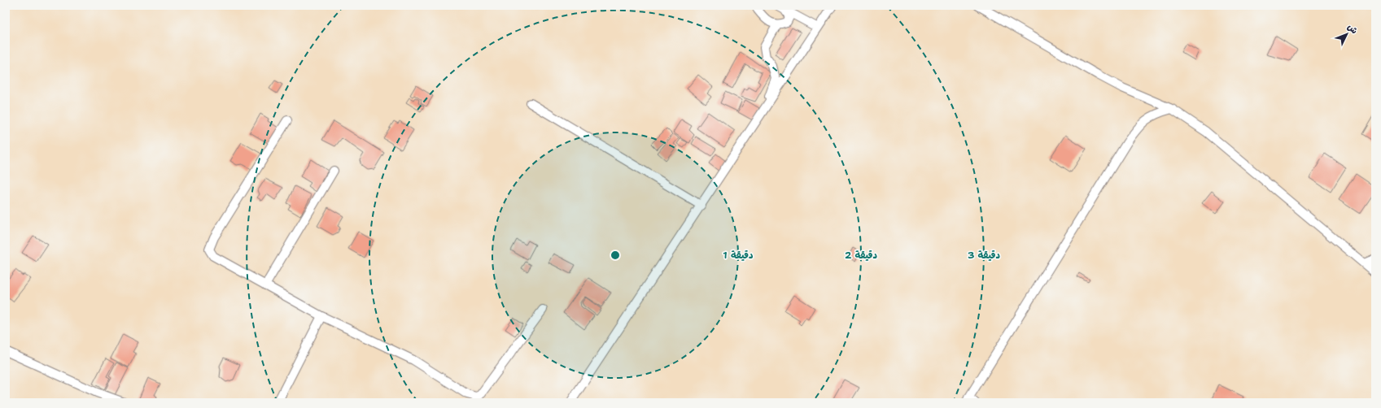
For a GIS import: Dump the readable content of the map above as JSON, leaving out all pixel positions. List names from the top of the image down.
{
  "north": "top right",
  "rings": ["1 دقيقة", "2 دقيقة", "3 دقيقة"]
}
